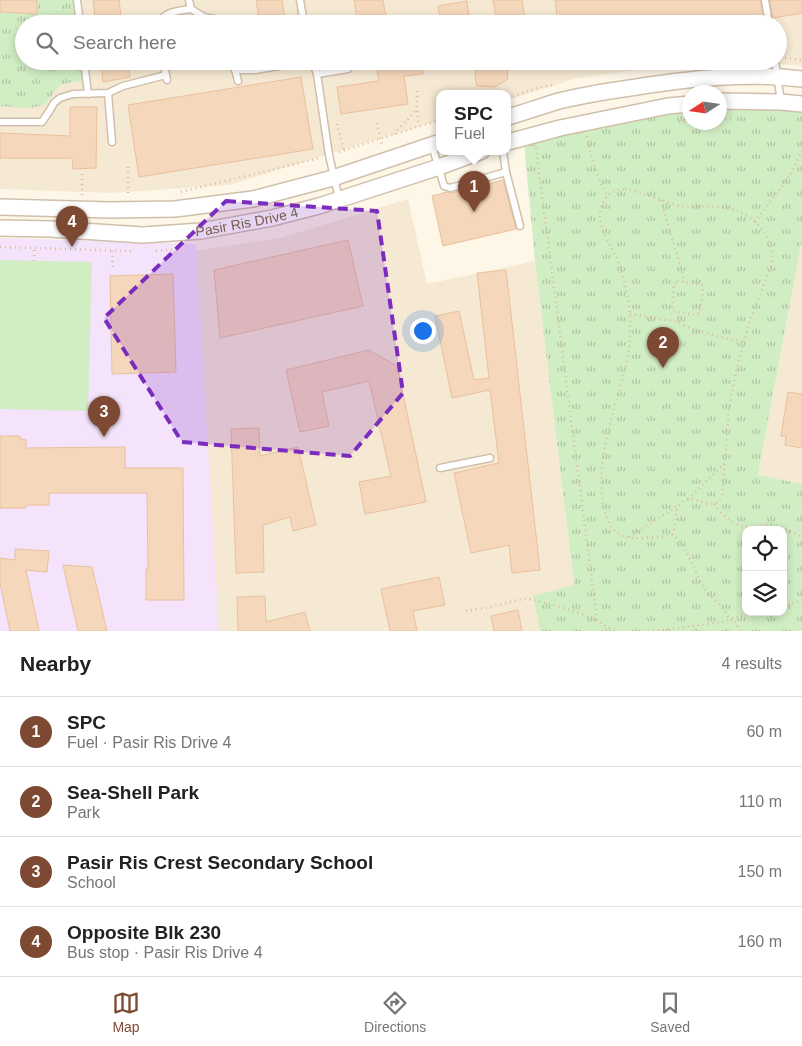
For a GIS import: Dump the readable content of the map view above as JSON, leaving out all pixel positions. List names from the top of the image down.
{
  "streets": {
    "street": ["Pasir Ris Drive 4"]
  },
  "north": "left",
  "page": {
    "search": "Search here",
    "popup": ["SPC", "Fuel"],
    "pins": [
      "1",
      "4",
      "2",
      "3"
    ],
    "heading": ["Nearby", "4 results"],
    "list": [
      {
        "mark": "1",
        "name": "SPC",
        "note": "Fuel · Pasir Ris Drive 4",
        "value": "60 m"
      },
      {
        "mark": "2",
        "name": "Sea-Shell Park",
        "note": "Park",
        "value": "110 m"
      },
      {
        "mark": "3",
        "name": "Pasir Ris Crest Secondary School",
        "note": "School",
        "value": "150 m"
      },
      {
        "mark": "4",
        "name": "Opposite Blk 230",
        "note": "Bus stop · Pasir Ris Drive 4",
        "value": "160 m"
      }
    ],
    "nav": ["Map", "Directions", "Saved"]
  }
}
